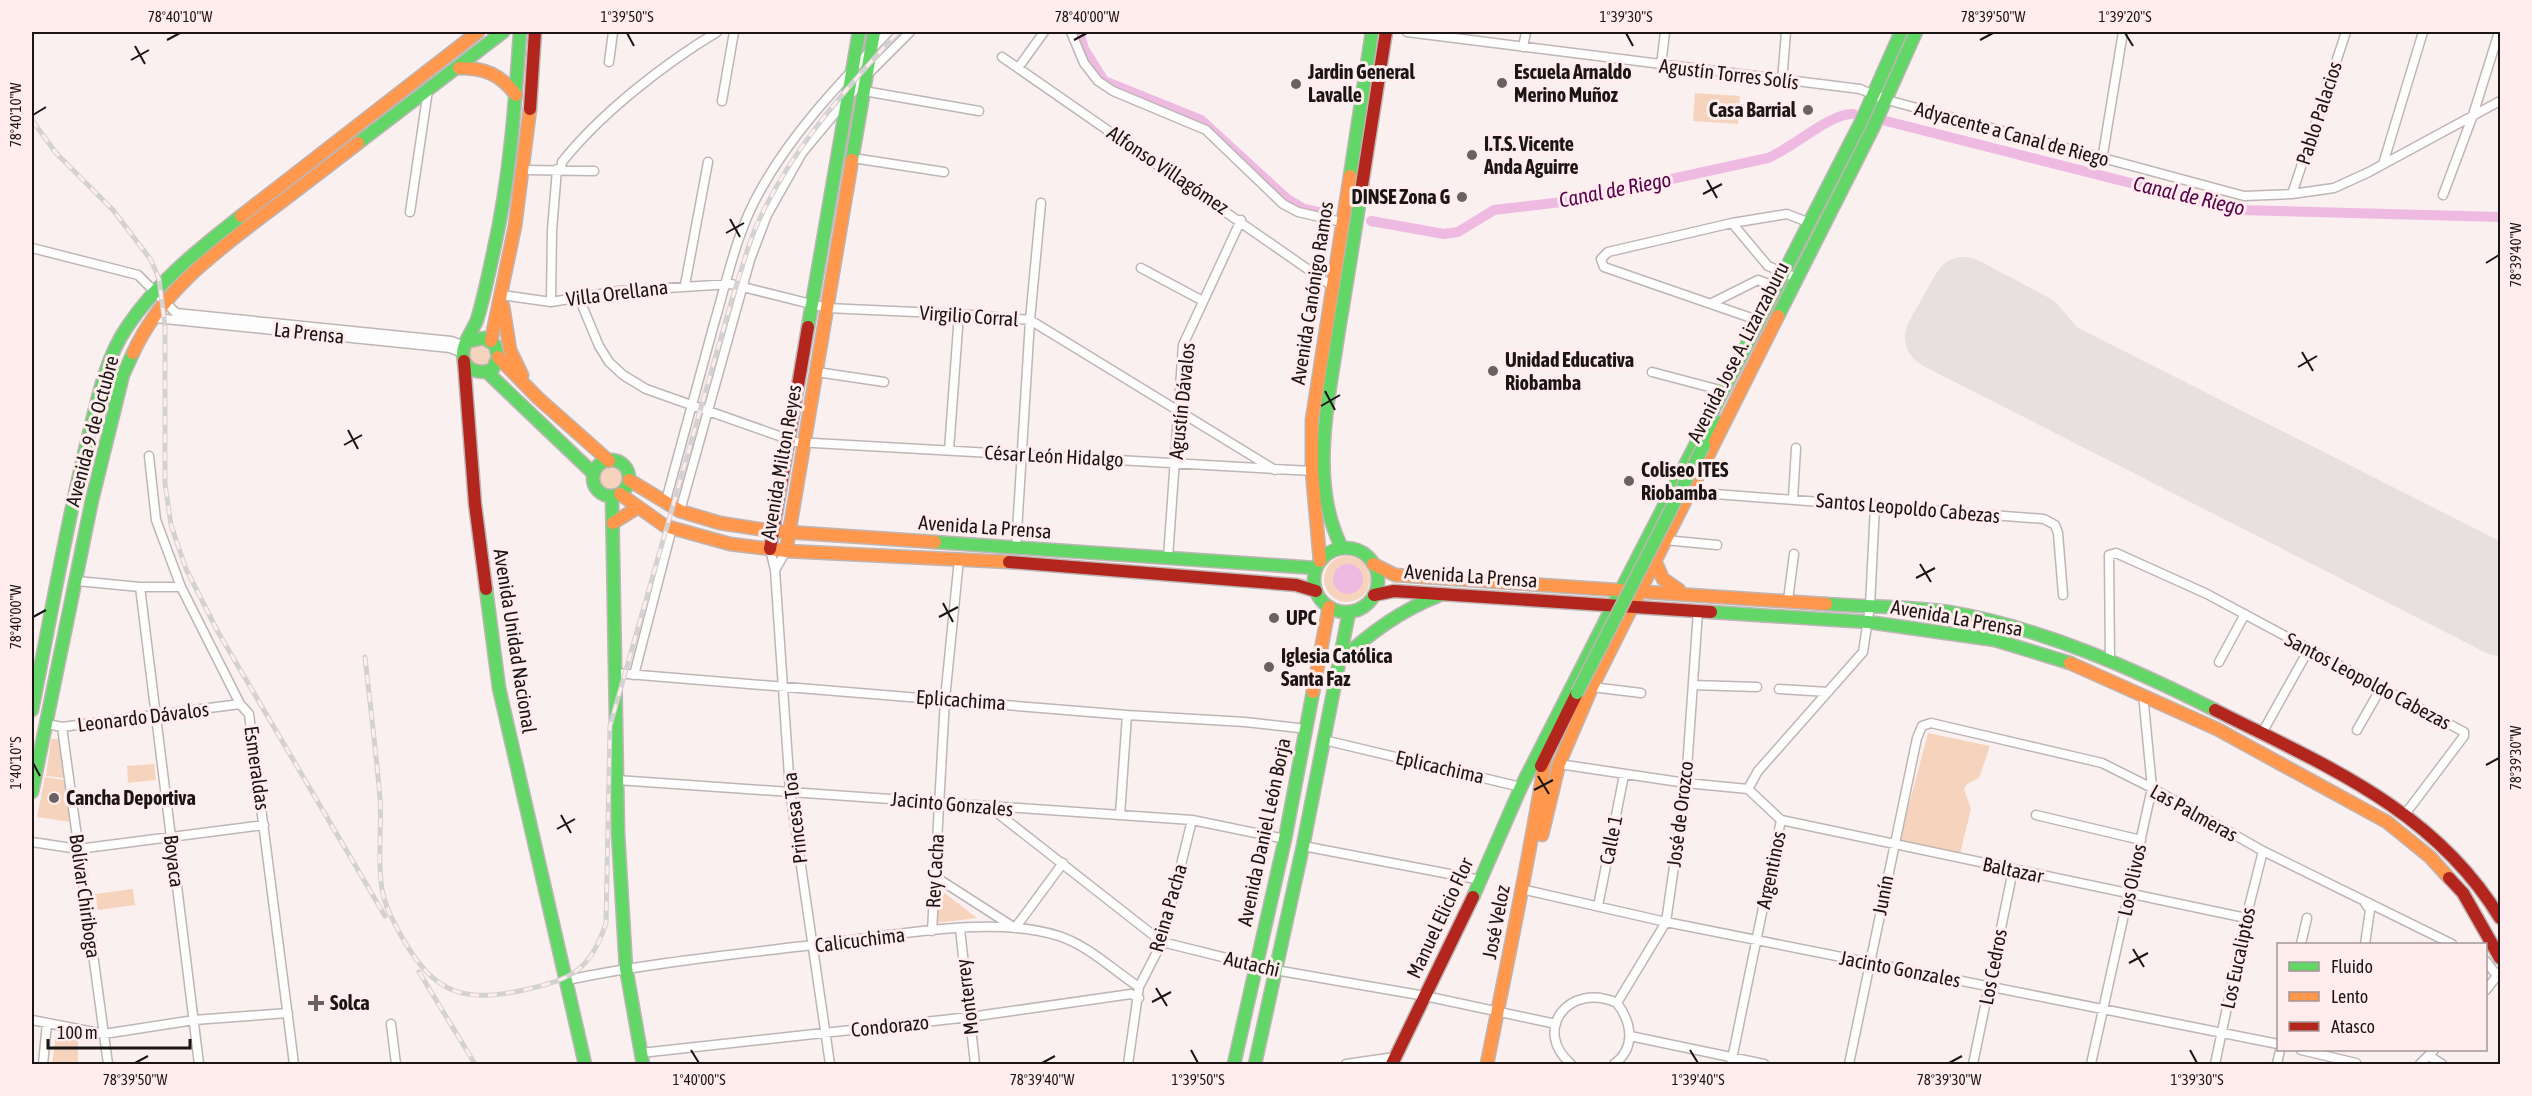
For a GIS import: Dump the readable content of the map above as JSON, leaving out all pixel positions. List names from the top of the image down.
{
  "streets": {
    "main road": [
      "Avenida Canónigo Ramos",
      "Avenida Jose A. Lizarzaburu",
      "Avenida 9 de Octubre",
      "Avenida Milton Reyes",
      "Avenida La Prensa",
      "Avenida Unidad Nacional",
      "Avenida Daniel León Borja",
      "Manuel Elicio Flor",
      "José Veloz"
    ],
    "street": [
      "Agustín Torres Solís",
      "Pablo Palacios",
      "Adyacente a Canal de Riego",
      "Alfonso Villagómez",
      "Villa Orellana",
      "Virgilio Corral",
      "La Prensa",
      "Agustín Dávalos",
      "César León Hidalgo",
      "Santos Leopoldo Cabezas",
      "Eplicachima",
      "Leonardo Dávalos",
      "Esmeraldas",
      "Jacinto Gonzales",
      "Las Palmeras",
      "José de Orozco",
      "Princesa Toa",
      "Calle 1",
      "Boyaca",
      "Argentinos",
      "Baltazar",
      "Rey Cacha",
      "Los Olivos",
      "Junín",
      "Bolívar Chiriboga",
      "Reina Pacha",
      "Calicuchima",
      "Los Eucaliptos",
      "Autachi",
      "Los Cedros",
      "Monterrey",
      "Condorazo"
    ]
  },
  "crossings": [
    ["Agustín Torres Solís", "Adyacente a Canal de Riego"],
    ["Agustín Torres Solís", "Avenida Jose A. Lizarzaburu"],
    ["Pablo Palacios", "Adyacente a Canal de Riego"],
    ["Adyacente a Canal de Riego", "Avenida Jose A. Lizarzaburu"],
    ["Alfonso Villagómez", "Avenida Canónigo Ramos"],
    ["Alfonso Villagómez", "Agustín Dávalos"],
    ["Villa Orellana", "Virgilio Corral"],
    ["Villa Orellana", "César León Hidalgo"],
    ["Avenida Canónigo Ramos", "César León Hidalgo"],
    ["Avenida Canónigo Ramos", "Avenida La Prensa"],
    ["Avenida Canónigo Ramos", "Avenida Daniel León Borja"],
    ["Virgilio Corral", "Agustín Dávalos"],
    ["Virgilio Corral", "César León Hidalgo"],
    ["Virgilio Corral", "Avenida Milton Reyes"],
    ["La Prensa", "Avenida 9 de Octubre"],
    ["La Prensa", "Avenida Unidad Nacional"],
    ["Avenida Jose A. Lizarzaburu", "Santos Leopoldo Cabezas"],
    ["Avenida Jose A. Lizarzaburu", "Avenida La Prensa"],
    ["Avenida Jose A. Lizarzaburu", "Eplicachima"],
    ["Avenida Jose A. Lizarzaburu", "Manuel Elicio Flor"],
    ["Avenida Jose A. Lizarzaburu", "José Veloz"],
    ["Agustín Dávalos", "César León Hidalgo"],
    ["Agustín Dávalos", "Avenida La Prensa"],
    ["Avenida 9 de Octubre", "Leonardo Dávalos"],
    ["César León Hidalgo", "Avenida Milton Reyes"],
    ["Avenida Milton Reyes", "Avenida La Prensa"],
    ["Avenida Milton Reyes", "Princesa Toa"],
    ["Santos Leopoldo Cabezas", "Avenida La Prensa"],
    ["Avenida La Prensa", "José de Orozco"],
    ["Avenida La Prensa", "Avenida Daniel León Borja"],
    ["Avenida La Prensa", "Rey Cacha"],
    ["Avenida La Prensa", "Los Olivos"],
    ["Avenida Unidad Nacional", "Calicuchima"],
    ["Eplicachima", "Princesa Toa"],
    ["Eplicachima", "Avenida Daniel León Borja"],
    ["Eplicachima", "Rey Cacha"],
    ["Eplicachima", "Manuel Elicio Flor"],
    ["Leonardo Dávalos", "Esmeraldas"],
    ["Leonardo Dávalos", "Boyaca"],
    ["Leonardo Dávalos", "Bolívar Chiriboga"],
    ["Jacinto Gonzales", "José de Orozco"],
    ["Jacinto Gonzales", "Princesa Toa"],
    ["Jacinto Gonzales", "Avenida Daniel León Borja"],
    ["Jacinto Gonzales", "Calle 1"],
    ["Jacinto Gonzales", "Argentinos"],
    ["Jacinto Gonzales", "Rey Cacha"],
    ["Jacinto Gonzales", "Los Olivos"],
    ["Jacinto Gonzales", "Junín"],
    ["Jacinto Gonzales", "Reina Pacha"],
    ["Jacinto Gonzales", "José Veloz"],
    ["Jacinto Gonzales", "Los Eucaliptos"],
    ["Jacinto Gonzales", "Autachi"],
    ["Jacinto Gonzales", "Los Cedros"],
    ["Las Palmeras", "Los Olivos"],
    ["Las Palmeras", "Junín"],
    ["Las Palmeras", "Los Eucaliptos"],
    ["Princesa Toa", "Calicuchima"],
    ["Princesa Toa", "Condorazo"],
    ["Avenida Daniel León Borja", "Autachi"],
    ["Argentinos", "Baltazar"],
    ["Baltazar", "Los Olivos"],
    ["Baltazar", "Junín"],
    ["Baltazar", "Los Eucaliptos"],
    ["Baltazar", "Los Cedros"],
    ["Rey Cacha", "Calicuchima"],
    ["Reina Pacha", "Calicuchima"],
    ["Reina Pacha", "Autachi"],
    ["Reina Pacha", "Condorazo"],
    ["Manuel Elicio Flor", "Autachi"],
    ["José Veloz", "Autachi"],
    ["Calicuchima", "Monterrey"],
    ["Monterrey", "Condorazo"]
  ],
  "water": ["Canal de Riego"],
  "places": {
    "other": [
      "Escuela Arnaldo Merino Muñoz",
      "Jardin General Lavalle",
      "Casa Barrial",
      "I.T.S. Vicente Anda Aguirre",
      "DINSE Zona G",
      "Unidad Educativa Riobamba",
      "Coliseo ITES Riobamba",
      "UPC",
      "Iglesia Católica Santa Faz",
      "Cancha Deportiva"
    ],
    "health": ["Solca"]
  },
  "legend": ["Fluido", "Lento", "Atasco"],
  "scale_bar": "100 m",
  "coordinates": [
    "78°40'10\"W",
    "1°39'50\"S",
    "78°40'00\"W",
    "1°39'30\"S",
    "78°39'50\"W",
    "1°39'20\"S",
    "78°39'40\"W",
    "78°39'30\"W",
    "1°40'10\"S",
    "1°40'00\"S",
    "1°39'40\"S"
  ]
}
